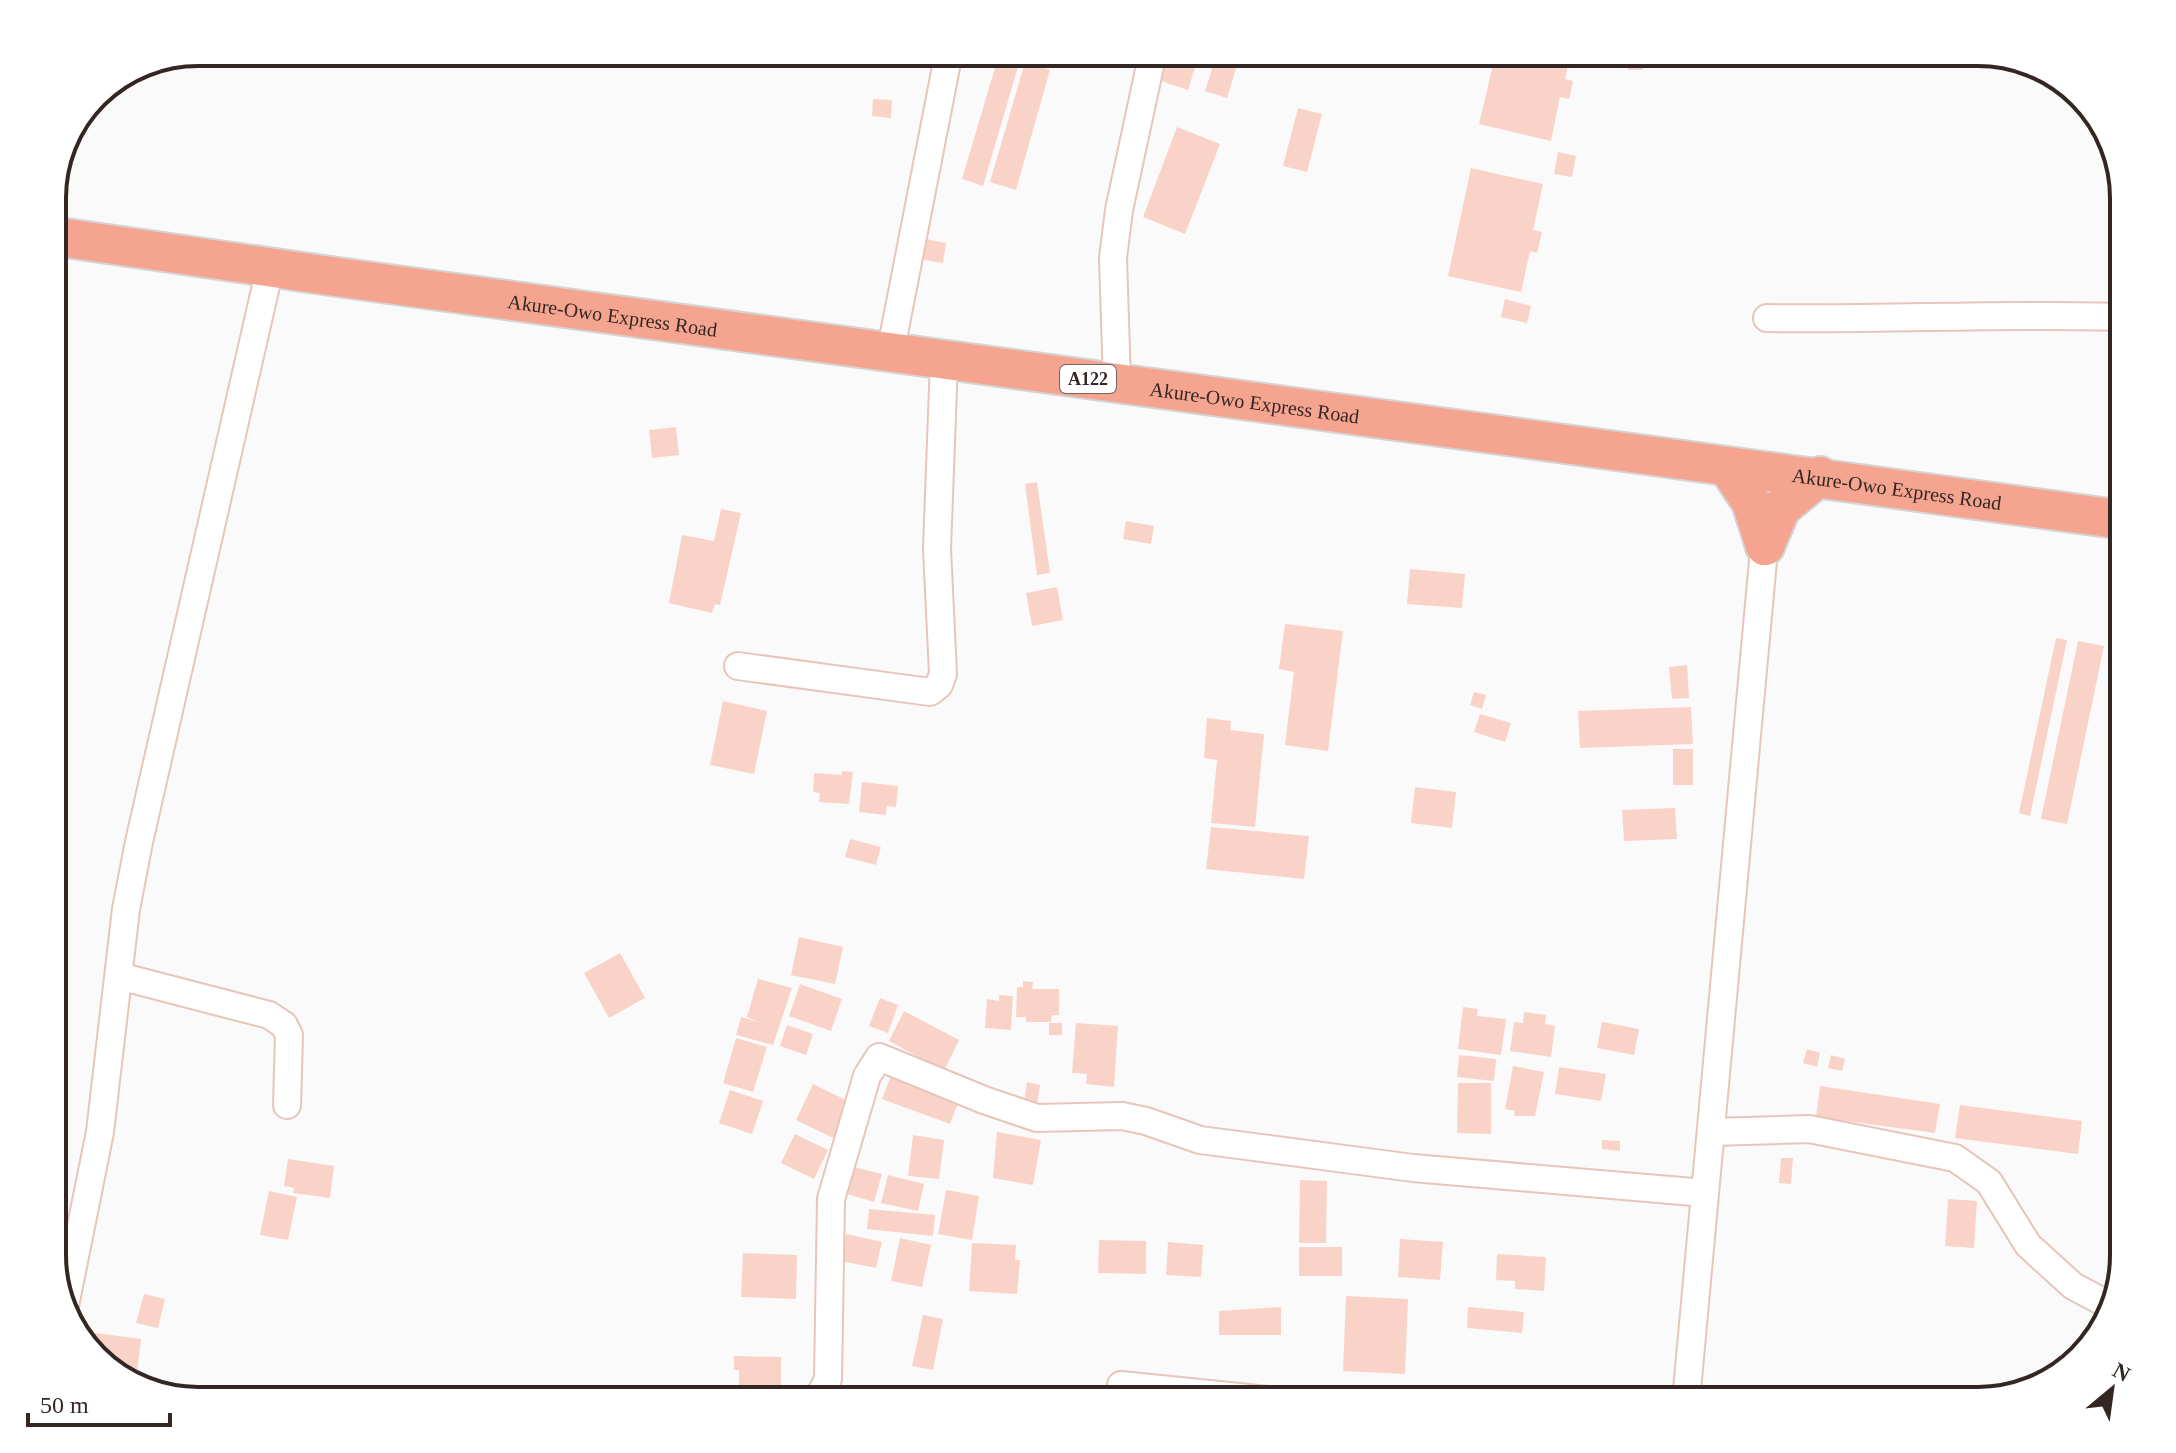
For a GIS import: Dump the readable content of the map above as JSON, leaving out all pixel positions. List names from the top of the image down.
{
  "streets": {
    "highway": ["Akure-Owo Express Road", "A122"]
  },
  "scale_bar": "50 m",
  "north": "top right"
}
